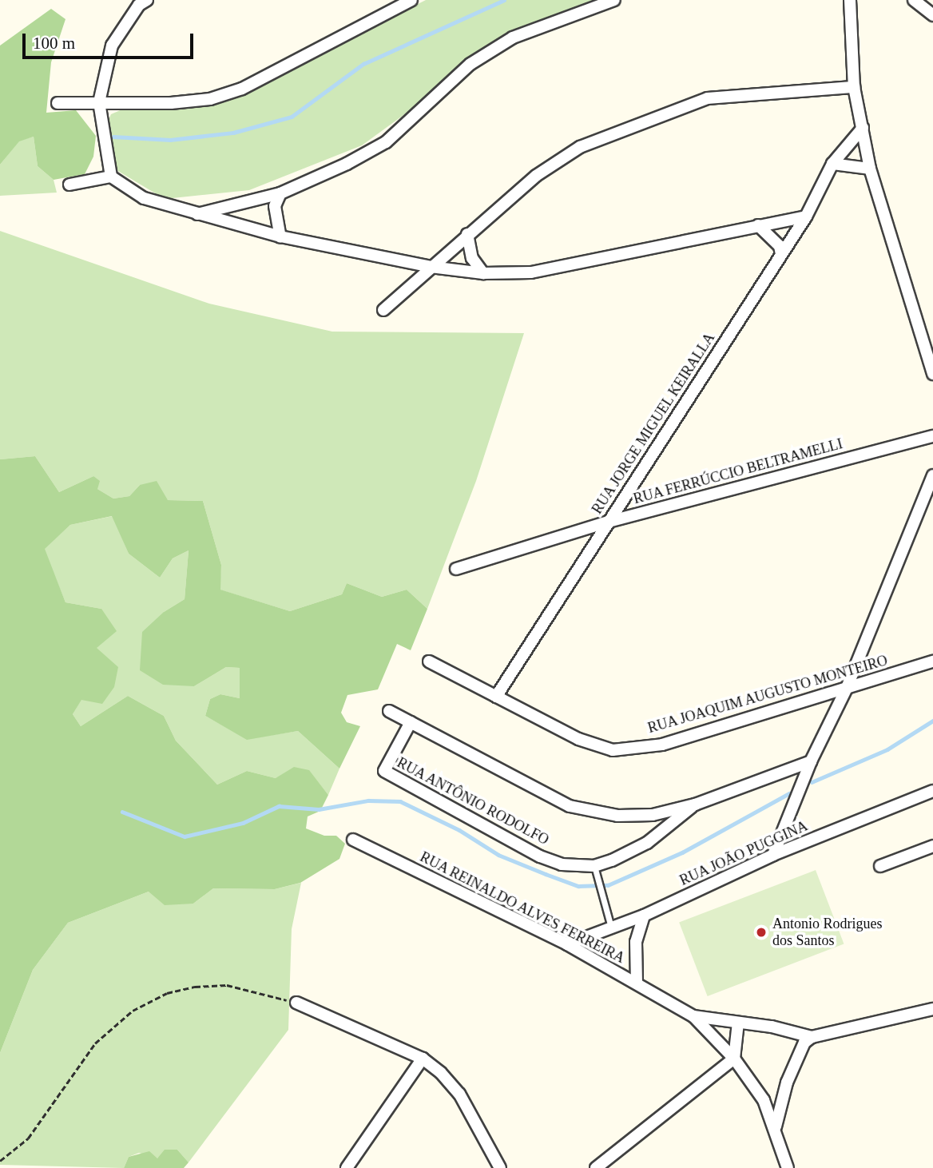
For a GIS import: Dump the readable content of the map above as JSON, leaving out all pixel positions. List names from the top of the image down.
{
  "streets": {
    "street": [
      "RUA JORGE MIGUEL KEIRALLA",
      "RUA FERRÚCCIO BELTRAMELLI",
      "RUA JOAQUIM AUGUSTO MONTEIRO",
      "RUA ANTÔNIO RODOLFO",
      "RUA JOÃO PUGGINA",
      "RUA REINALDO ALVES FERREIRA"
    ]
  },
  "crossings": [
    ["RUA JORGE MIGUEL KEIRALLA", "RUA FERRÚCCIO BELTRAMELLI"],
    ["RUA JORGE MIGUEL KEIRALLA", "RUA JOAQUIM AUGUSTO MONTEIRO"],
    ["RUA JOÃO PUGGINA", "RUA REINALDO ALVES FERREIRA"]
  ],
  "places": ["Antonio Rodrigues dos Santos"],
  "scale_bar": "100 m"
}
